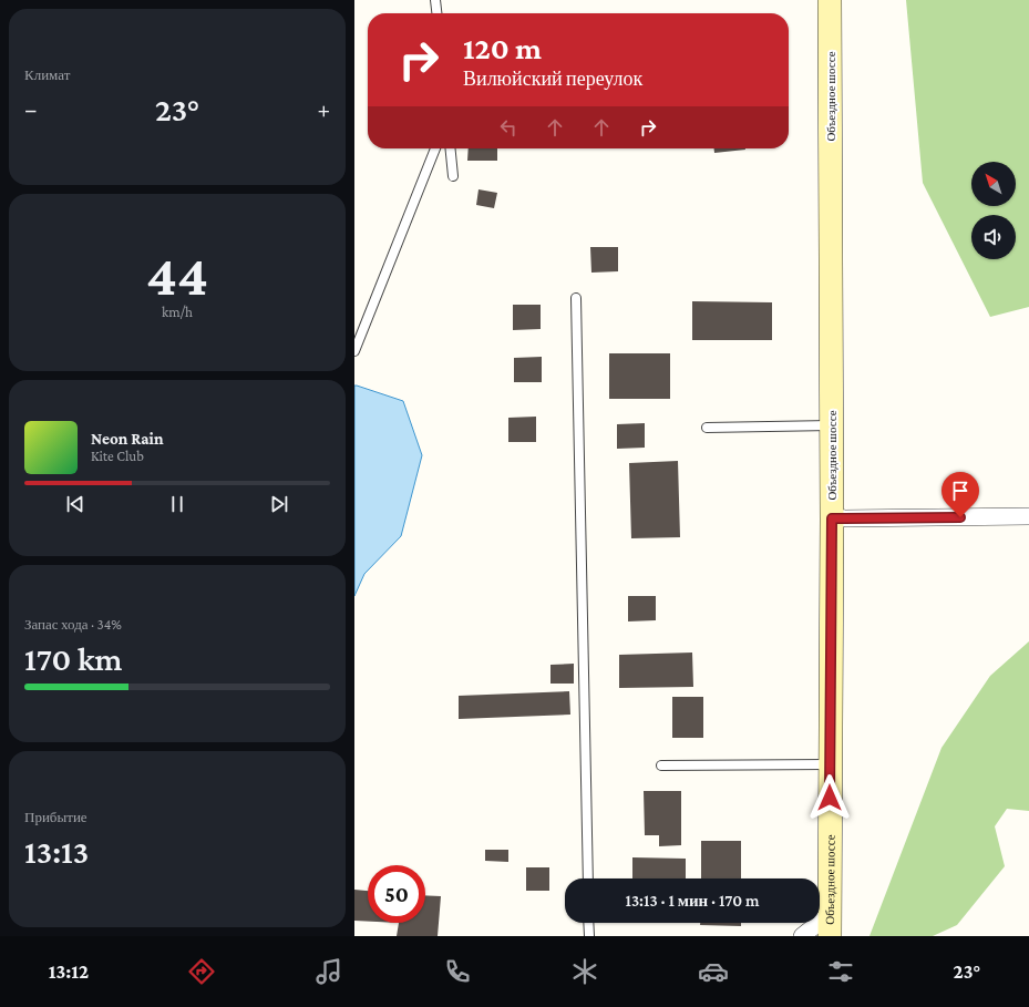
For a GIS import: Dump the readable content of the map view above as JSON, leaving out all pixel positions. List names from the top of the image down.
{
  "streets": {
    "main road": ["Объездное шоссе"]
  },
  "north": "top left",
  "page": {
    "tile": [
      "Климат",
      ["44", "km/h"],
      ["Запас хода · 34%", "170 km"],
      ["Прибытие", "13:13"]
    ],
    "turn": ["120 m", "Вилюйский переулок"],
    "heat": ["−", "23°", "+"],
    "song": ["Neon Rain", "Kite Club"],
    "limit": "50",
    "trip": "13:13 · 1 мин · 170 m",
    "tabs": ["13:12", "23°"]
  }
}
